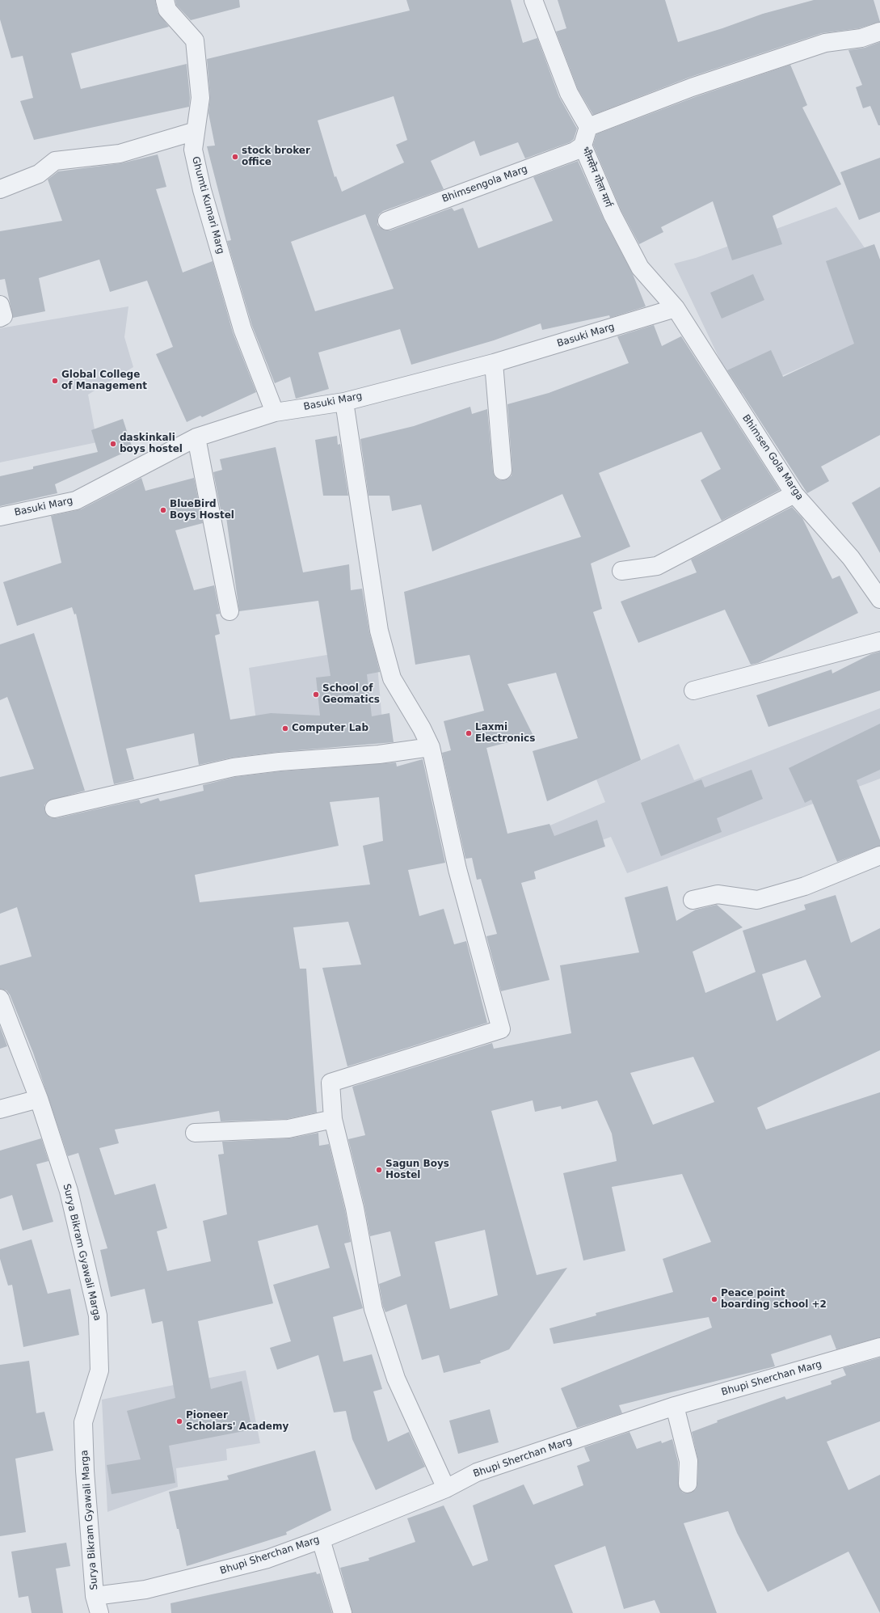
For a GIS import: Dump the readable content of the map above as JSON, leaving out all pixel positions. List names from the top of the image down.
{
  "streets": {
    "street": [
      "भीमसेन गोला मार्ग",
      "Bhimsengola Marg",
      "Ghumti Kumari Marg",
      "Basuki Marg",
      "Bhimsen Gola Marga",
      "Surya Bikram Gyawali Marga",
      "Bhupi Sherchan Marg"
    ]
  },
  "crossings": [
    ["भीमसेन गोला मार्ग", "Bhimsengola Marg"],
    ["भीमसेन गोला मार्ग", "Basuki Marg"],
    ["भीमसेन गोला मार्ग", "Bhimsen Gola Marga"],
    ["Ghumti Kumari Marg", "Basuki Marg"],
    ["Basuki Marg", "Bhimsen Gola Marga"],
    ["Surya Bikram Gyawali Marga", "Bhupi Sherchan Marg"]
  ],
  "places": [
    "stock broker office",
    "Global College of Management",
    "daskinkali boys hostel",
    "BlueBird Boys Hostel",
    "School of Geomatics",
    "Computer Lab",
    "Laxmi Electronics",
    "Sagun Boys Hostel",
    "Peace point boarding school +2",
    "Pioneer Scholars' Academy"
  ]
}
